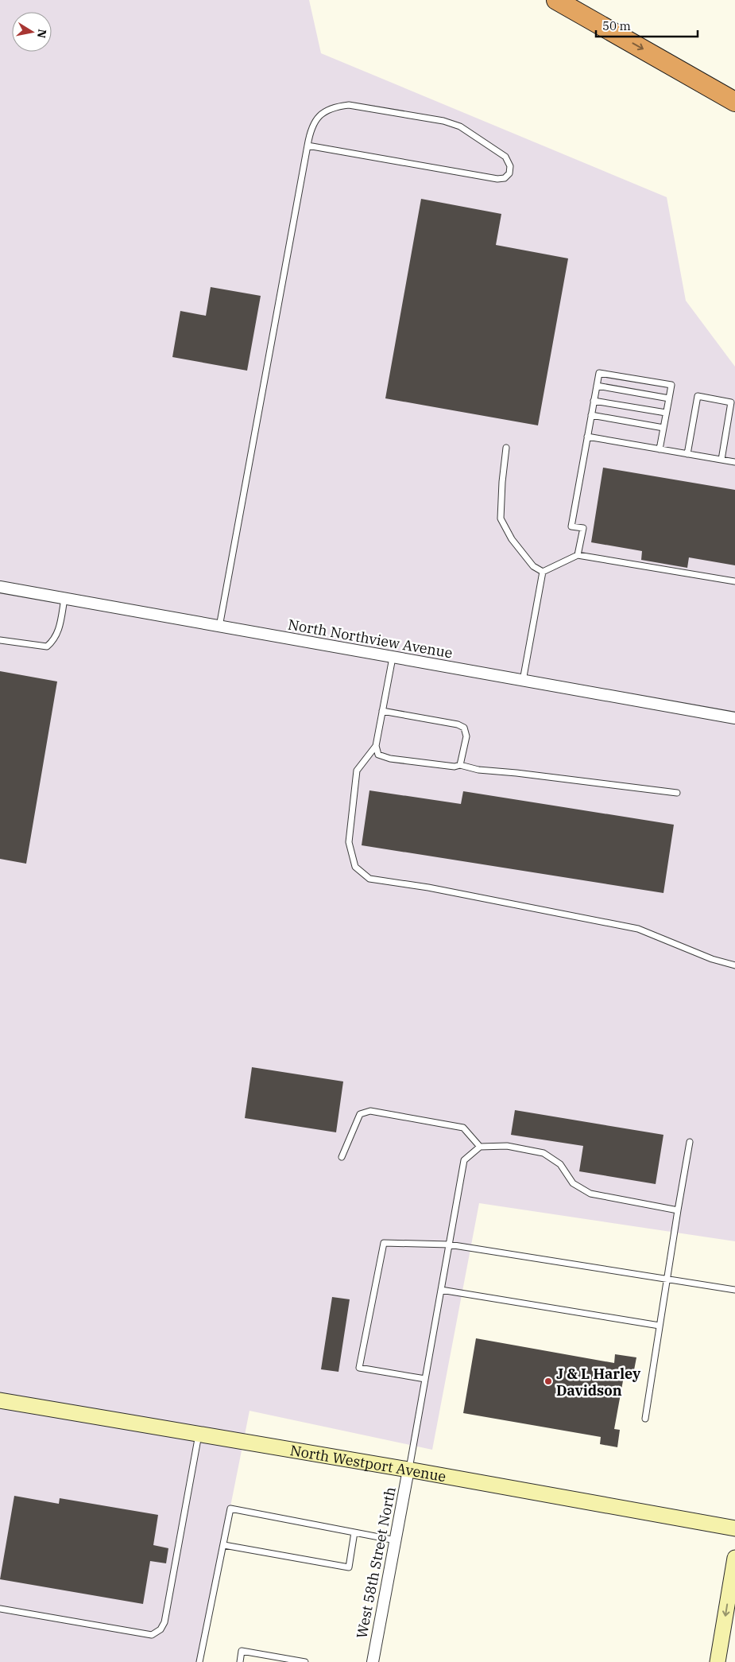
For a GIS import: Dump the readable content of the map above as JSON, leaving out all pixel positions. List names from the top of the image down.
{
  "streets": {
    "main road": ["North Westport Avenue"],
    "street": ["North Northview Avenue", "West 58th Street North"]
  },
  "crossings": [
    ["North Westport Avenue", "West 58th Street North"]
  ],
  "places": ["J & L Harley Davidson"],
  "scale_bar": "50 m",
  "north": "right"
}
